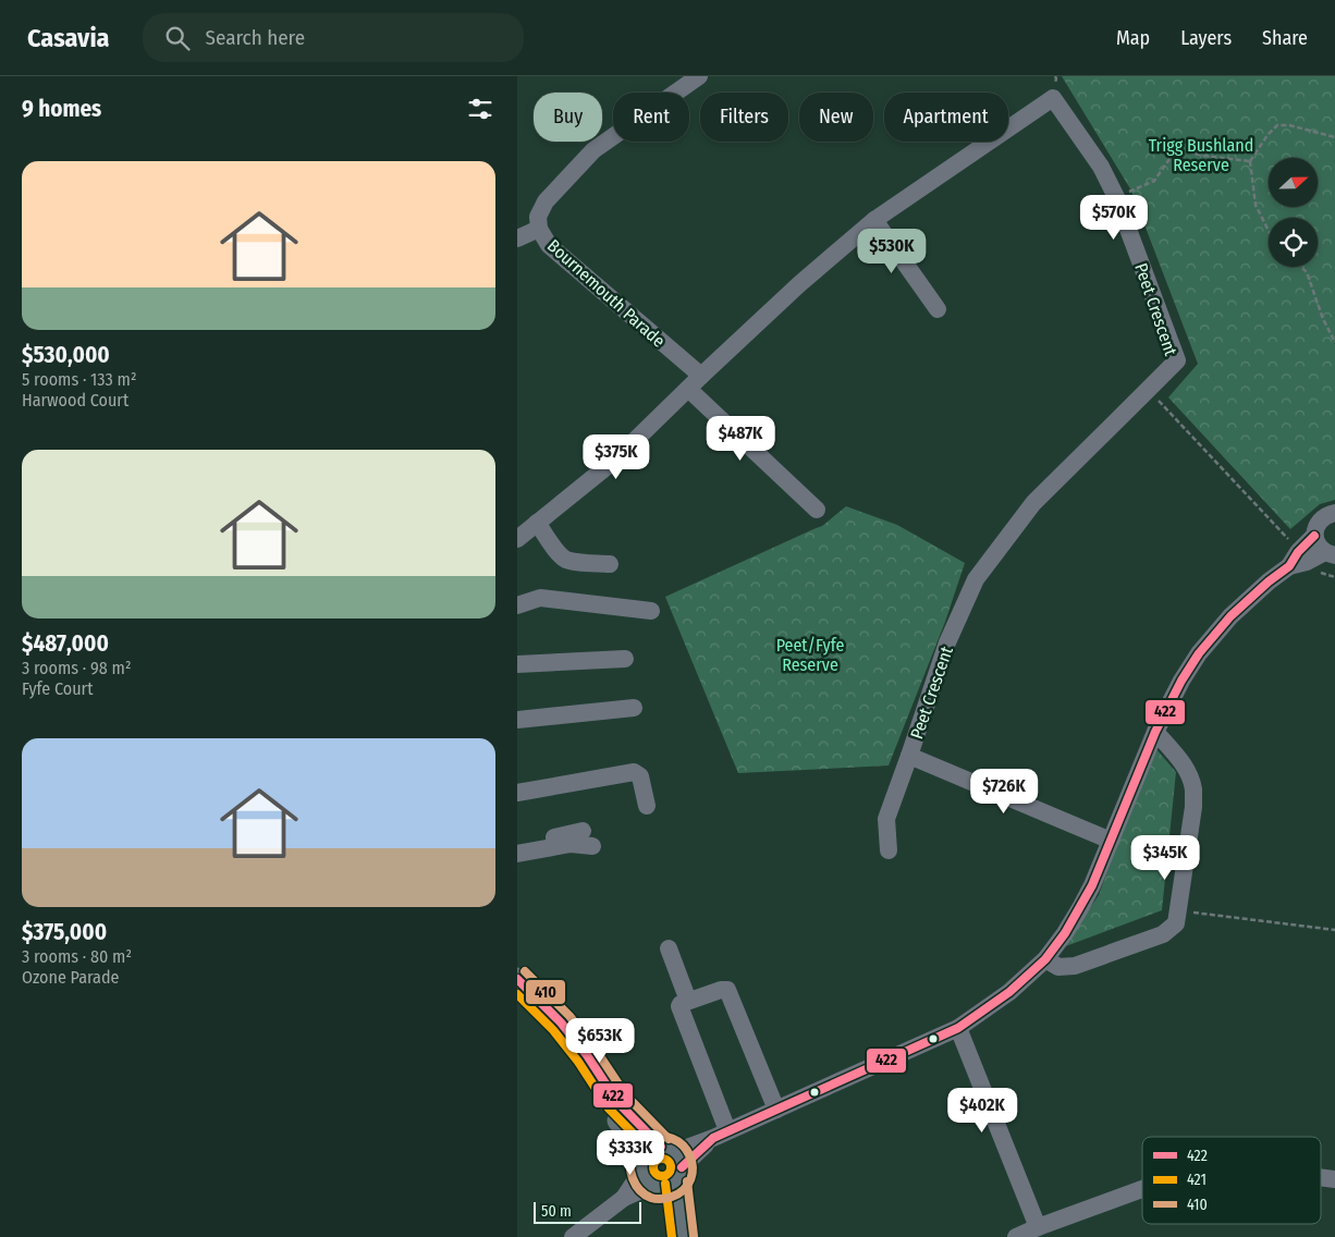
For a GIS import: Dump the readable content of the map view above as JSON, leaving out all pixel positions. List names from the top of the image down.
{
  "streets": {
    "street": ["Bournemouth Parade", "Peet Crescent"]
  },
  "crossings": [
    ["Bournemouth Parade", "Peet Crescent"]
  ],
  "parks": ["Trigg Bushland Reserve", "Peet/Fyfe Reserve"],
  "lines": ["transit line 422", "transit line 410", "transit line 421"],
  "legend": ["422", "421", "410"],
  "scale_bar": "50 m",
  "north": "right",
  "page": {
    "header": "Casavia",
    "search": "Search here",
    "nav": ["Map", "Layers", "Share"],
    "heading": "9 homes",
    "chip": [
      "Buy",
      "Rent",
      "Filters",
      "New",
      "Apartment"
    ],
    "list": [
      {
        "name": "$530,000",
        "note": "5 rooms · 133 m² · Harwood Court"
      },
      {
        "name": "$487,000",
        "note": "3 rooms · 98 m² · Fyfe Court"
      },
      {
        "name": "$375,000",
        "note": "3 rooms · 80 m² · Ozone Parade"
      }
    ],
    "price": [
      "$570K",
      "$530K",
      "$487K",
      "$375K",
      "$726K",
      "$345K",
      "$653K",
      "$402K",
      "$333K"
    ],
    "scale": "50 m"
  }
}
